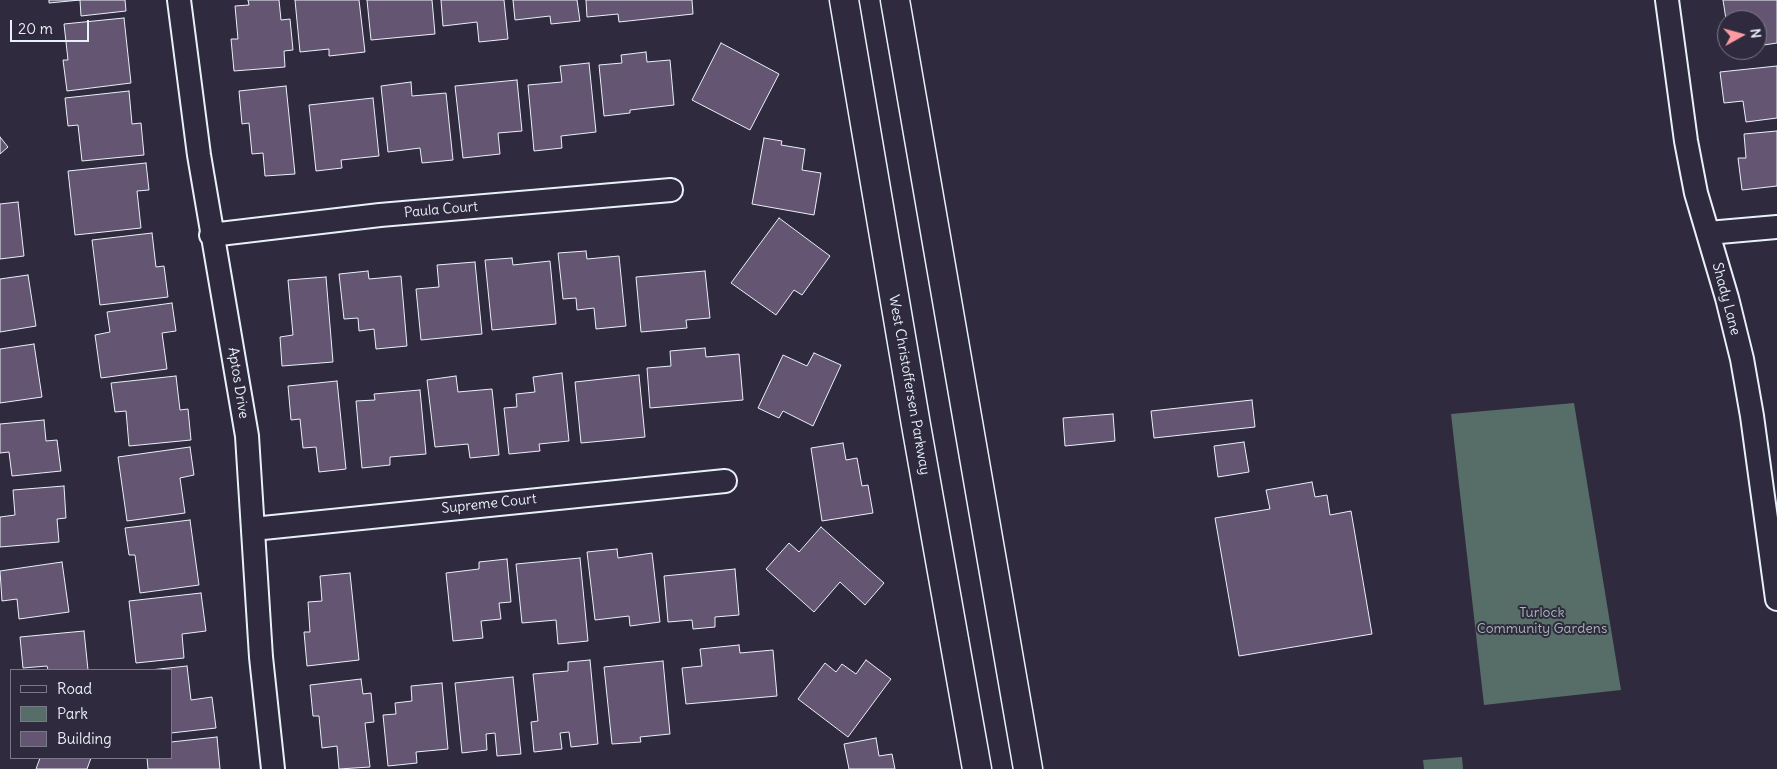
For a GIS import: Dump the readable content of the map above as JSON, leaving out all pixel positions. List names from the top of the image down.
{
  "streets": {
    "street": [
      "Paula Court",
      "Shady Lane",
      "Aptos Drive",
      "West Christoffersen Parkway",
      "Supreme Court"
    ]
  },
  "crossings": [
    ["Paula Court", "Aptos Drive"],
    ["Aptos Drive", "Supreme Court"]
  ],
  "parks": ["Turlock Community Gardens"],
  "legend": ["Road", "Park", "Building"],
  "scale_bar": "20 m",
  "north": "right"
}
